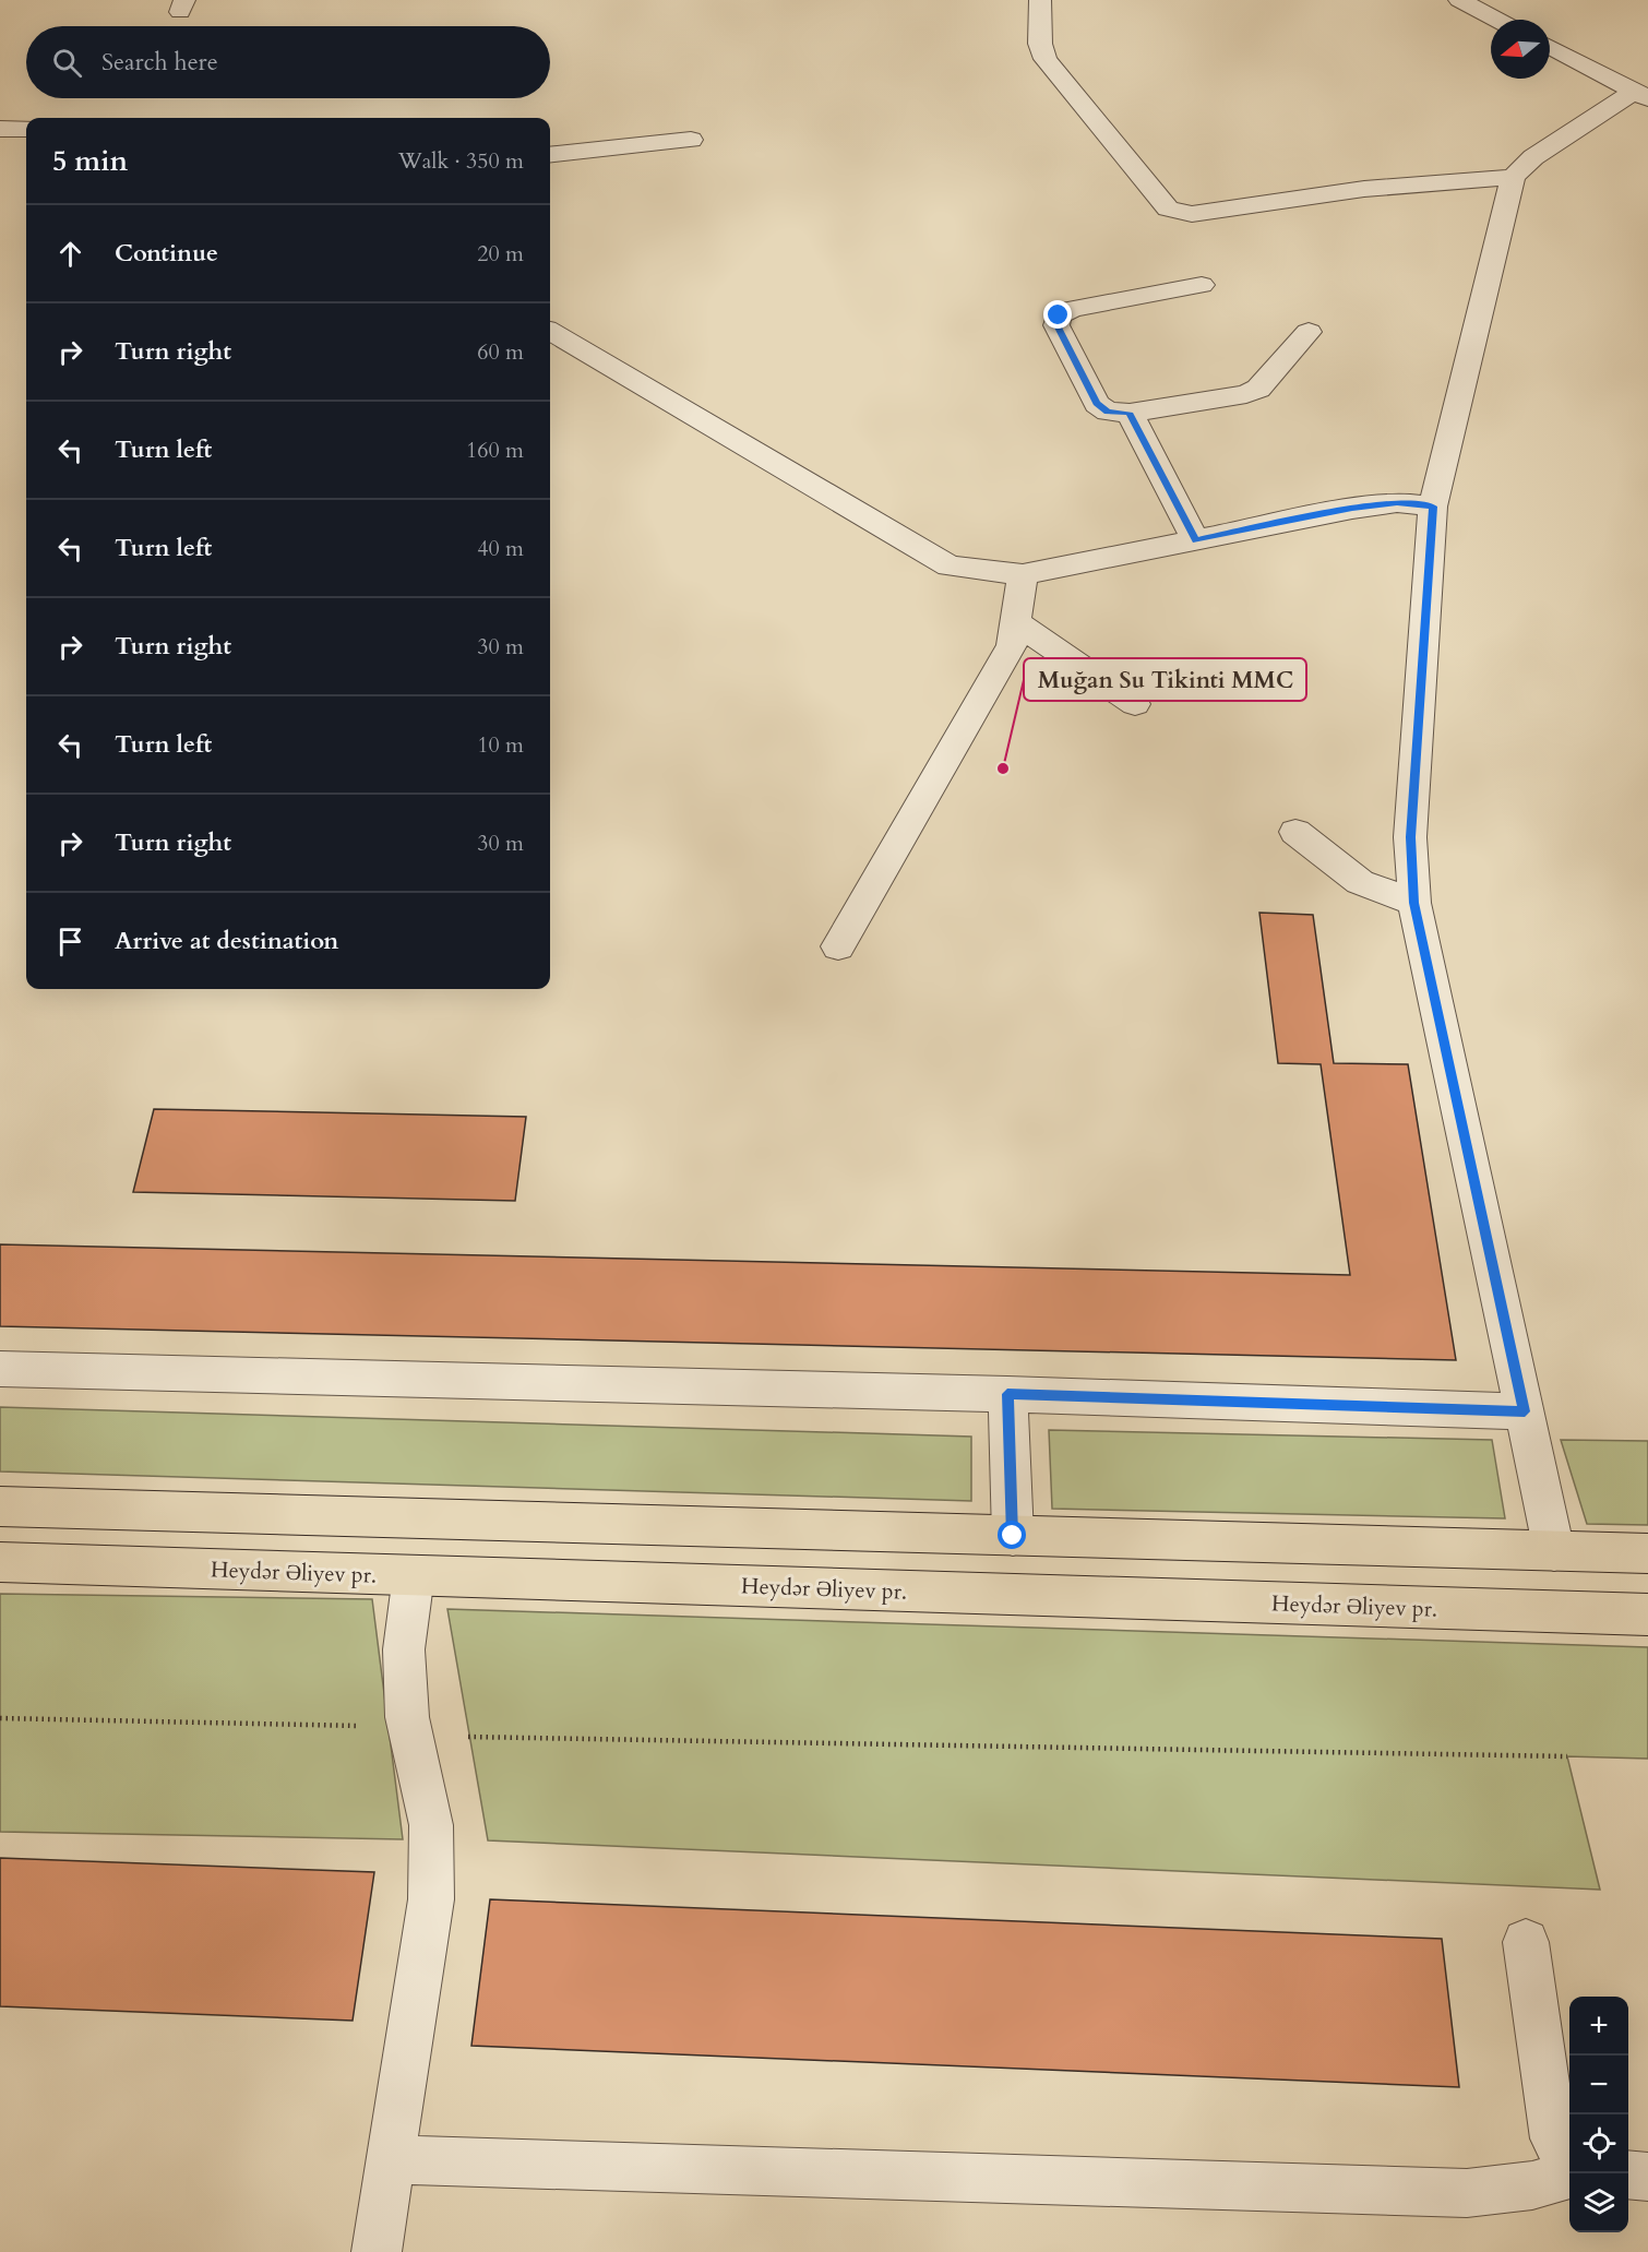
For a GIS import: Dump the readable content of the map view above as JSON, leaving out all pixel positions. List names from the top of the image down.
{
  "streets": {
    "main road": ["Heydər Əliyev pr."]
  },
  "places": ["Muğan Su Tikinti MMC"],
  "north": "left",
  "page": {
    "search": "Search here",
    "heading": ["5 min", "Walk · 350 m"],
    "list": [
      ["Continue", "20 m"],
      ["Turn right", "60 m"],
      ["Turn left", "160 m"],
      ["Turn left", "40 m"],
      ["Turn right", "30 m"],
      ["Turn left", "10 m"],
      ["Turn right", "30 m"],
      "Arrive at destination"
    ],
    "map_buttons": ["+", "−"]
  }
}
